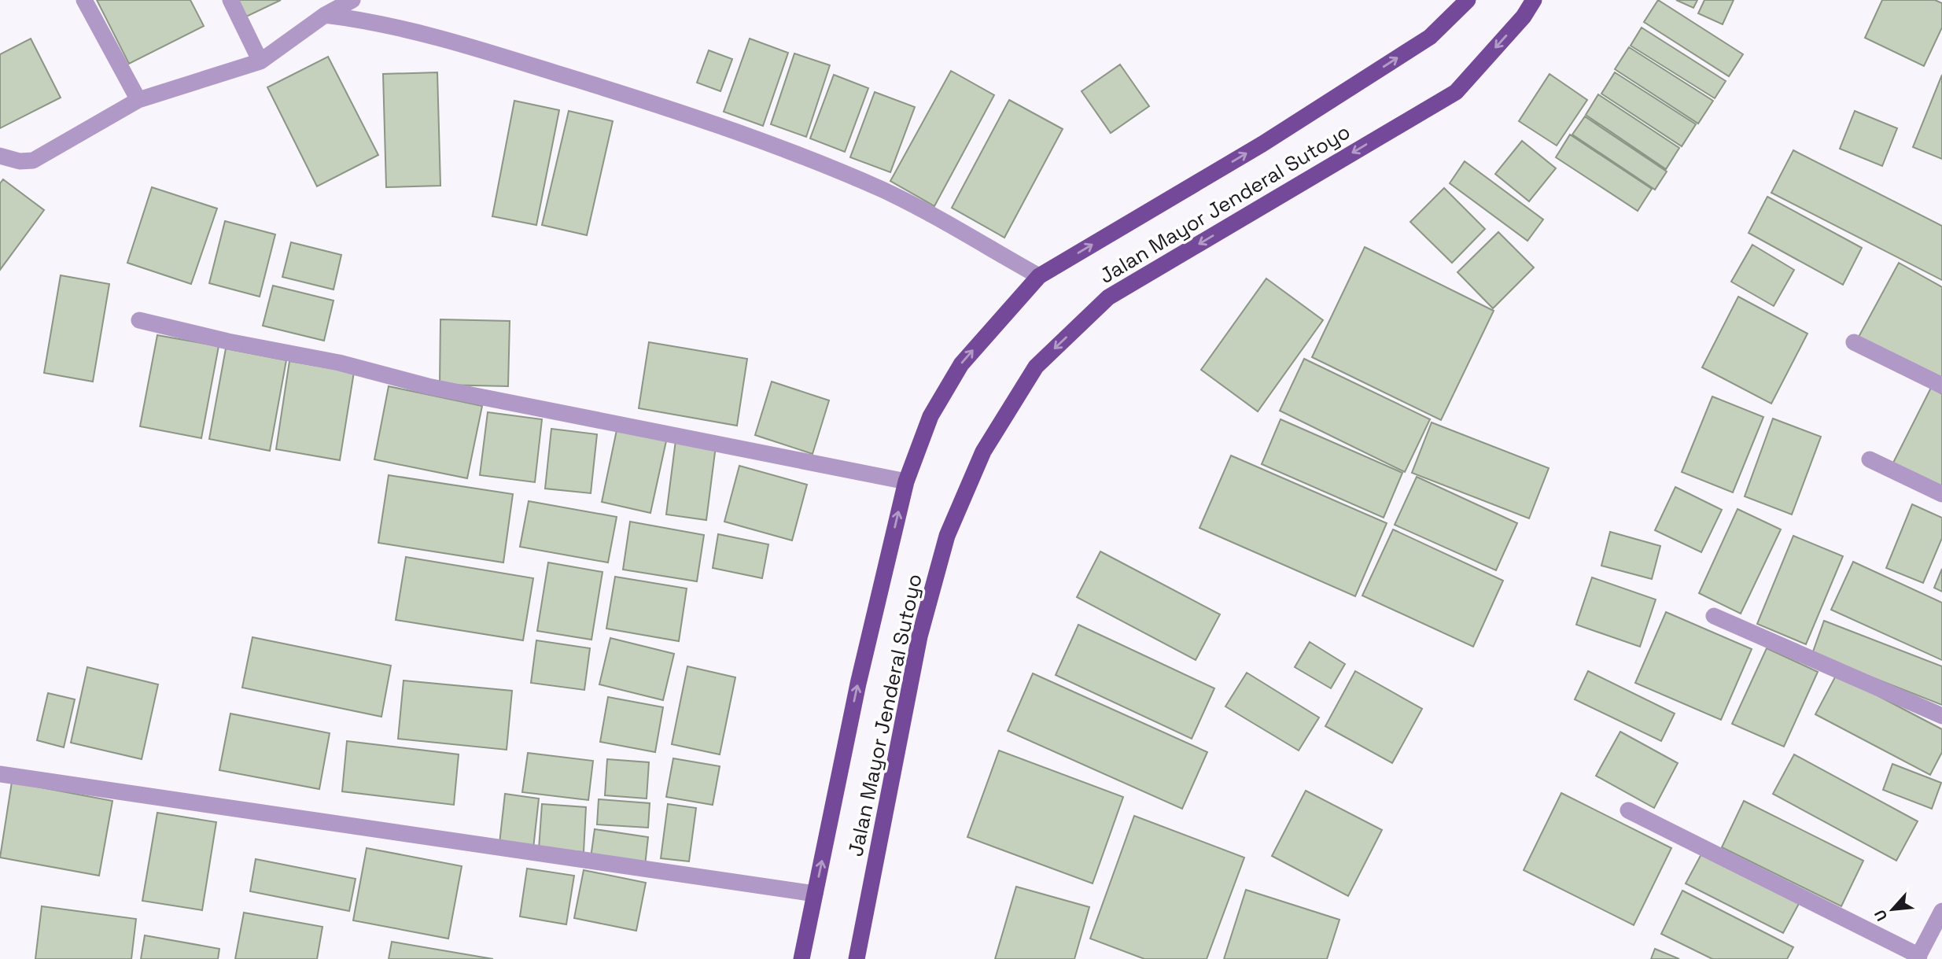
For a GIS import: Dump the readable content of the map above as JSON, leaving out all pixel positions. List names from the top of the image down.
{
  "streets": {
    "main road": ["Jalan Mayor Jenderal Sutoyo"]
  },
  "north": "bottom left"
}
